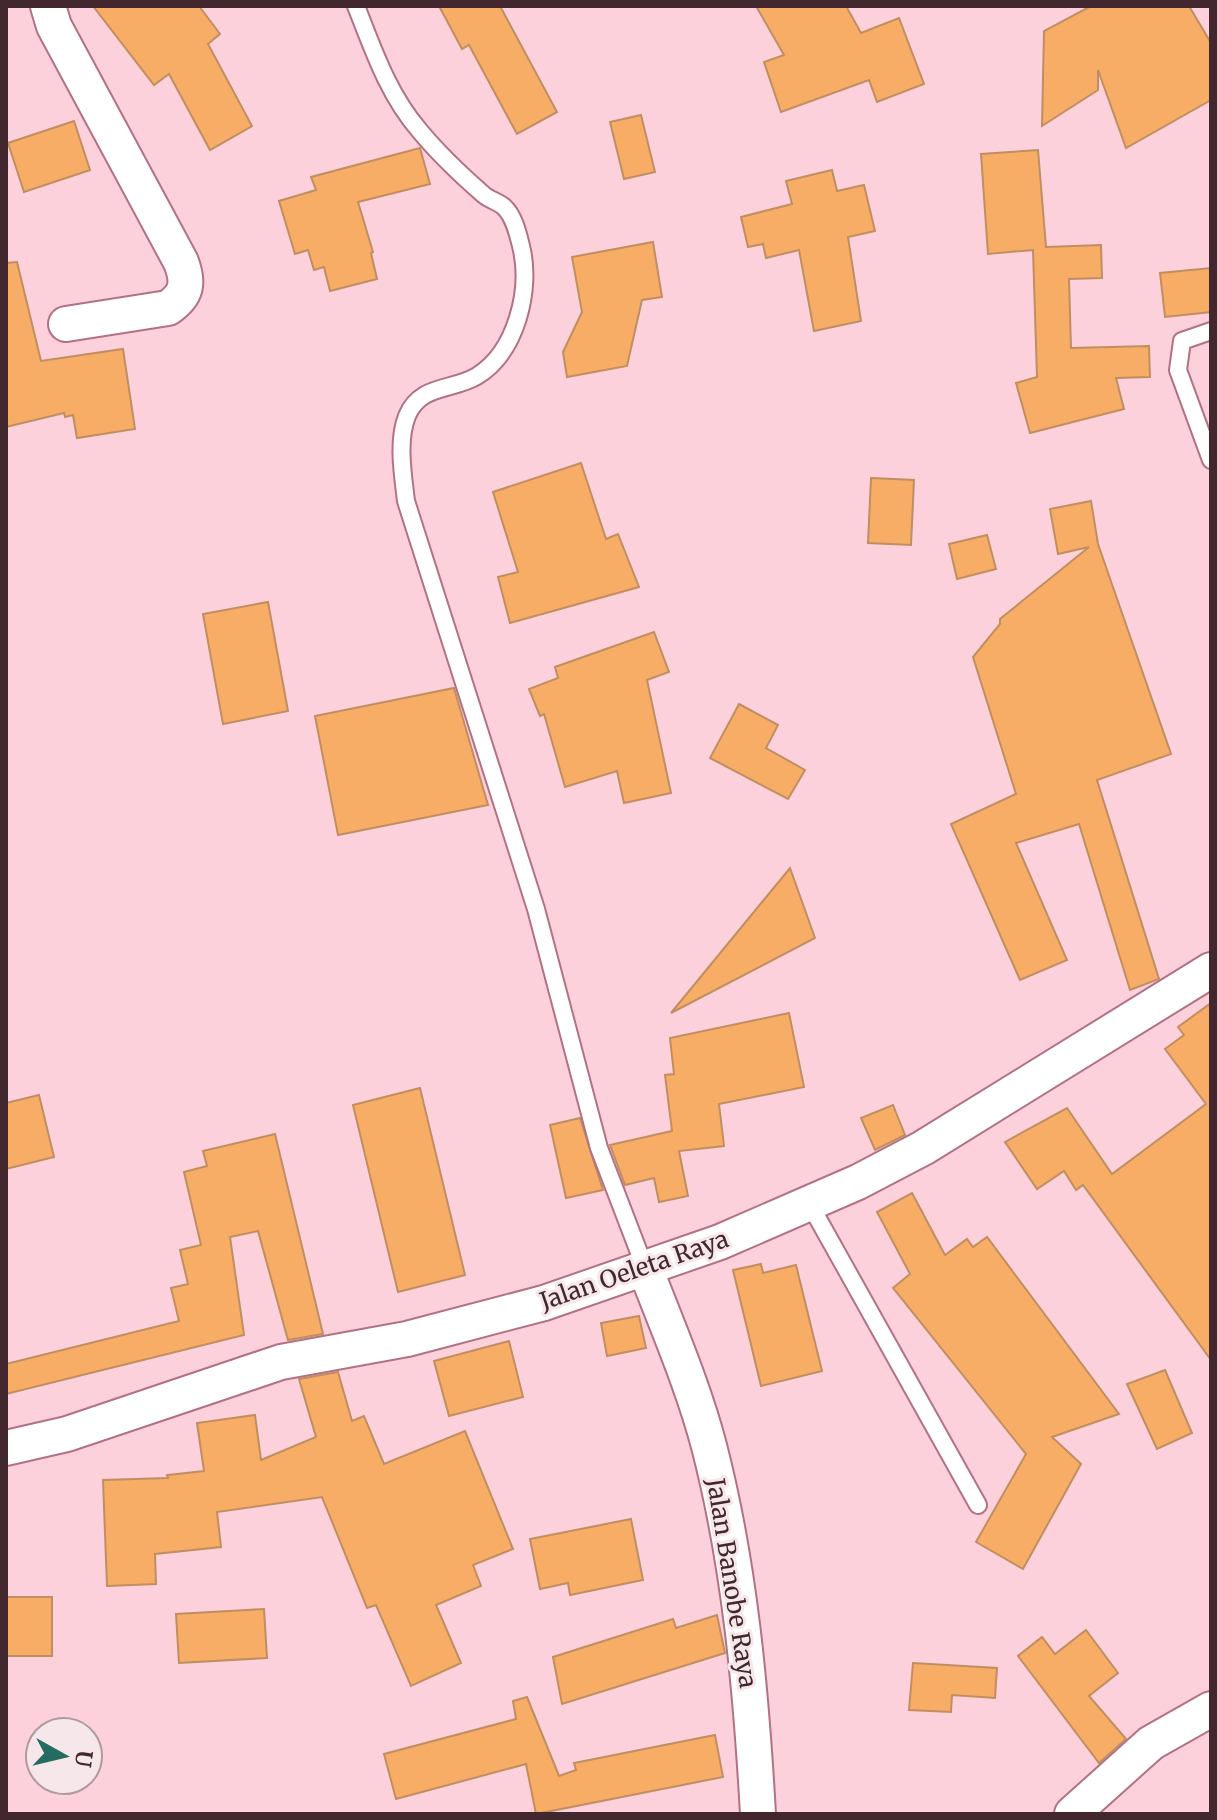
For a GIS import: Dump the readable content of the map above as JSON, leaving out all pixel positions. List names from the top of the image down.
{
  "streets": {
    "street": ["Jalan Oeleta Raya", "Jalan Banobe Raya"]
  },
  "crossings": [
    ["Jalan Oeleta Raya", "Jalan Banobe Raya"]
  ],
  "north": "right"
}
